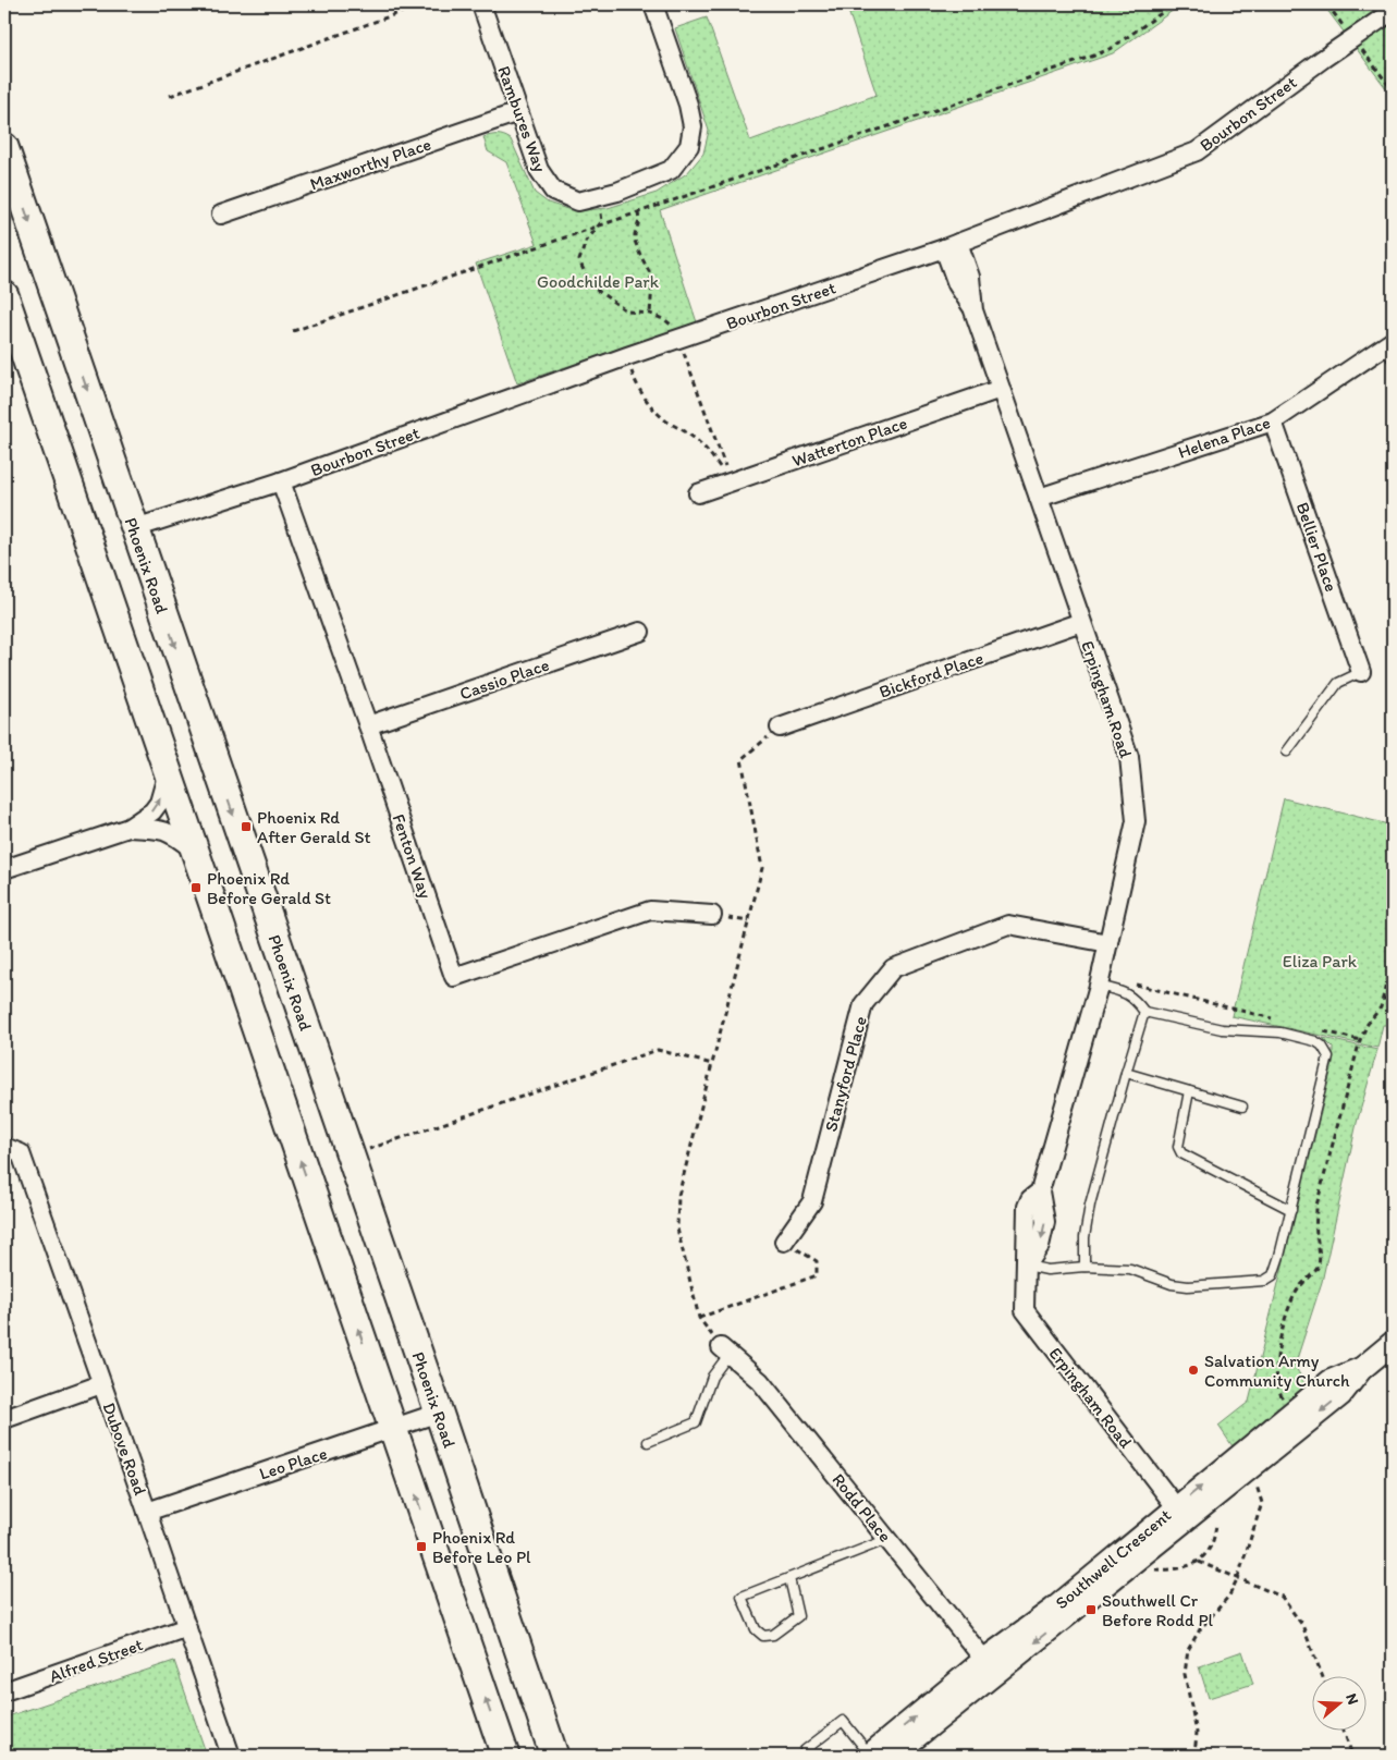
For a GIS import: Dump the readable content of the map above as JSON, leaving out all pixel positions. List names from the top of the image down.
{
  "streets": {
    "main road": ["Phoenix Road"],
    "street": [
      "Bourbon Street",
      "Rambures Way",
      "Maxworthy Place",
      "Helena Place",
      "Watterton Place",
      "Bellier Place",
      "Bickford Place",
      "Cassio Place",
      "Erpingham Road",
      "Fenton Way",
      "Stanyford Place",
      "Dubove Road",
      "Leo Place",
      "Rodd Place",
      "Southwell Crescent",
      "Alfred Street"
    ]
  },
  "crossings": [
    ["Bourbon Street", "Phoenix Road"],
    ["Bourbon Street", "Erpingham Road"],
    ["Bourbon Street", "Fenton Way"],
    ["Rambures Way", "Maxworthy Place"],
    ["Helena Place", "Bellier Place"],
    ["Helena Place", "Erpingham Road"],
    ["Watterton Place", "Erpingham Road"],
    ["Phoenix Road", "Leo Place"],
    ["Bickford Place", "Erpingham Road"],
    ["Cassio Place", "Fenton Way"],
    ["Erpingham Road", "Stanyford Place"],
    ["Erpingham Road", "Southwell Crescent"],
    ["Dubove Road", "Leo Place"],
    ["Dubove Road", "Alfred Street"],
    ["Rodd Place", "Southwell Crescent"]
  ],
  "parks": ["Goodchilde Park", "Eliza Park"],
  "places": {
    "transit": [
      "Phoenix Rd After Gerald St",
      "Phoenix Rd Before Gerald St",
      "Phoenix Rd Before Leo Pl",
      "Southwell Cr Before Rodd Pl"
    ],
    "other": ["Salvation Army Community Church"]
  },
  "north": "right"
}
